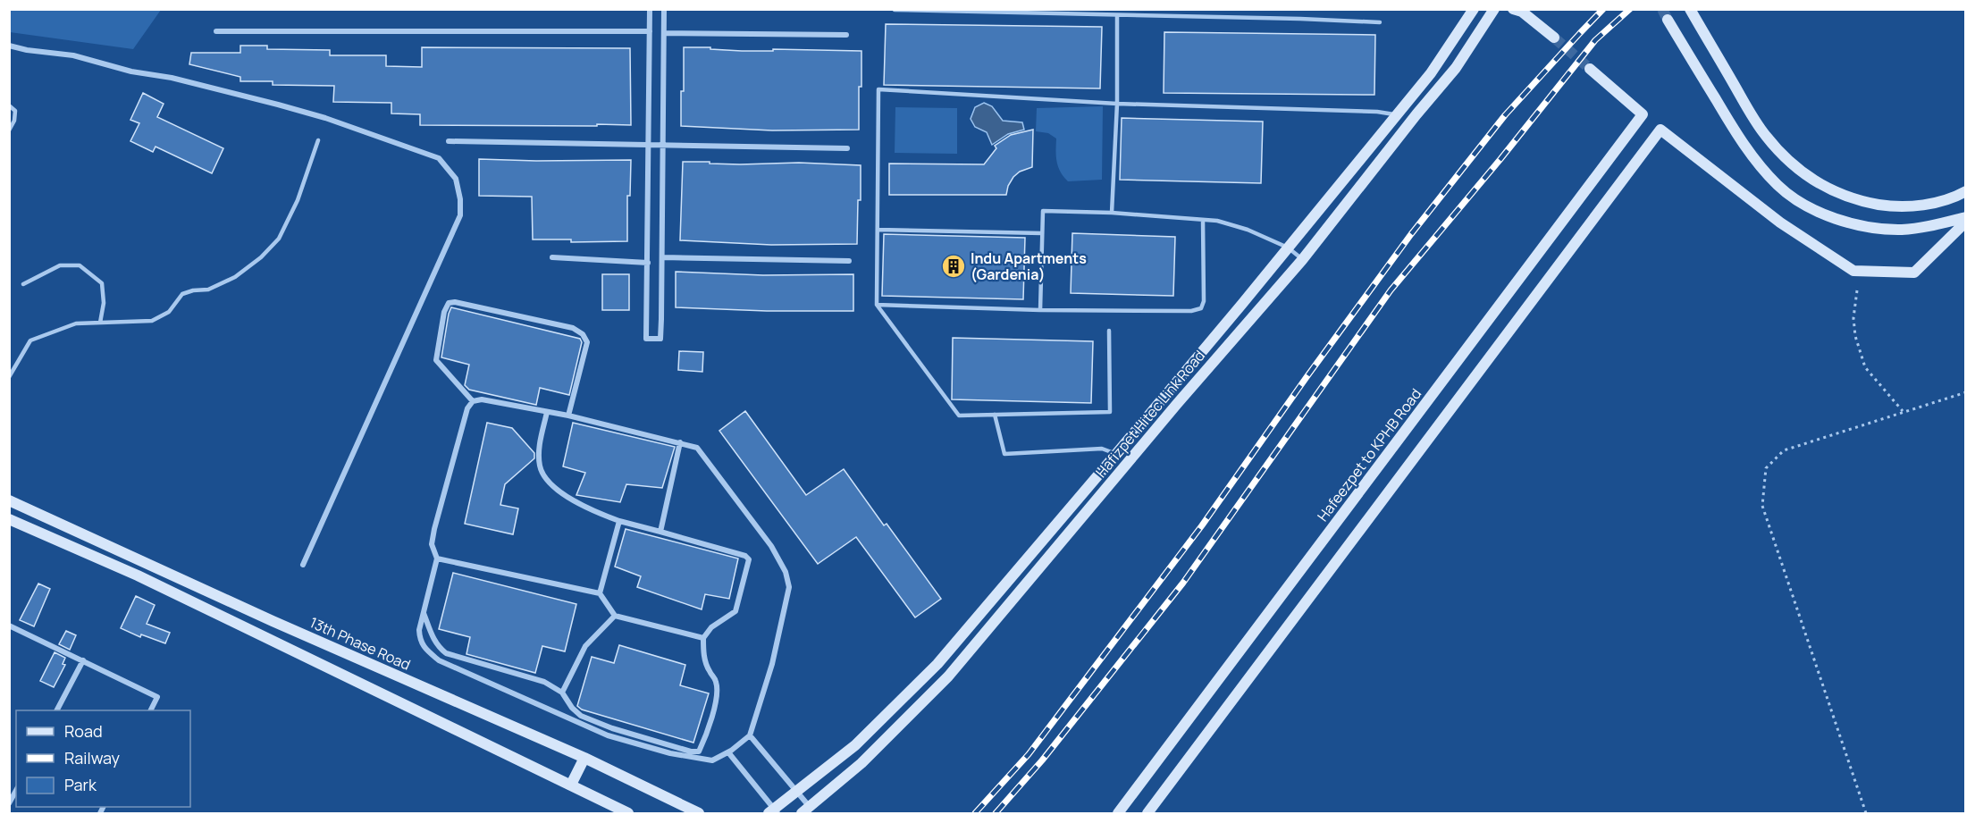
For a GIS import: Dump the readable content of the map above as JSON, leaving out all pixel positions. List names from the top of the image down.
{
  "streets": {
    "main road": ["Hafizpet Hitec Link Road", "Hafeezpet to KPHB Road", "13th Phase Road"]
  },
  "places": {
    "building": ["Indu Apartments (Gardenia)"]
  },
  "legend": ["Road", "Railway", "Park"]
}
